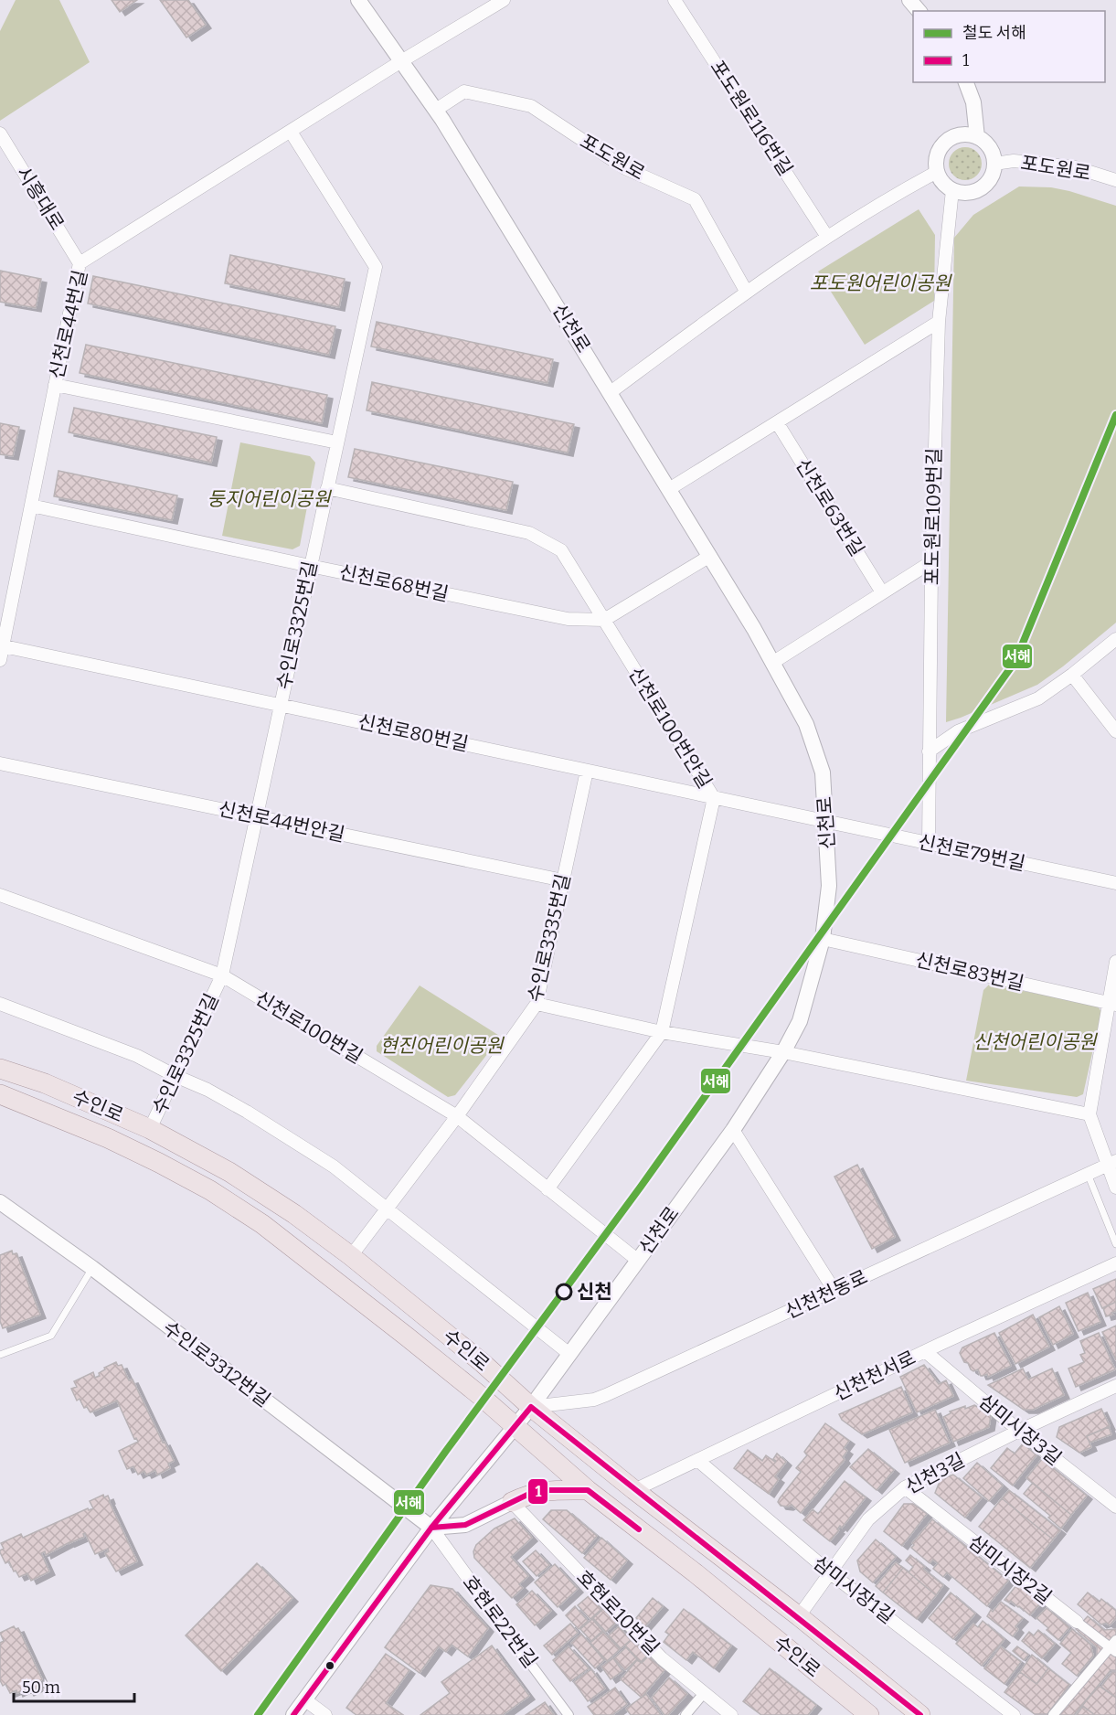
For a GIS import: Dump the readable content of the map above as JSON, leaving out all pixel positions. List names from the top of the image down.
{
  "streets": {
    "main road": ["수인로"],
    "street": [
      "포도원로116번길",
      "포도원로",
      "시흥대로",
      "신천로44번길",
      "신천로",
      "신천로63번길",
      "포도원로109번길",
      "신천로68번길",
      "수인로3325번길",
      "신천로100번안길",
      "신천로80번길",
      "신천로44번안길",
      "신천로79번길",
      "수인로3335번길",
      "신천로83번길",
      "신천로100번길",
      "신천천동로",
      "수인로3312번길",
      "신천천서로",
      "삼미시장3길",
      "신천3길",
      "삼미시장2길",
      "삼미시장1길",
      "호현로10번길",
      "호현로22번길"
    ]
  },
  "crossings": [
    ["포도원로", "신천로"],
    ["포도원로", "포도원로109번길"],
    ["시흥대로", "신천로44번길"],
    ["신천로44번길", "신천로"],
    ["신천로44번길", "신천로68번길"],
    ["신천로44번길", "수인로3325번길"],
    ["신천로44번길", "신천로80번길"],
    ["신천로", "신천로80번길"],
    ["신천로", "신천로79번길"],
    ["신천로", "신천로83번길"],
    ["신천로", "신천로100번길"],
    ["신천로", "수인로"],
    ["신천로", "신천천동로"],
    ["신천로", "수인로3312번길"],
    ["신천로", "호현로22번길"],
    ["포도원로109번길", "신천로79번길"],
    ["신천로68번길", "수인로3325번길"],
    ["신천로68번길", "신천로100번안길"],
    ["수인로3325번길", "신천로100번안길"],
    ["수인로3325번길", "신천로80번길"],
    ["수인로3325번길", "신천로44번안길"],
    ["수인로3325번길", "신천로100번길"],
    ["수인로3325번길", "수인로"],
    ["신천로100번안길", "신천로80번길"],
    ["신천로100번안길", "신천로100번길"],
    ["신천로80번길", "신천로79번길"],
    ["신천로80번길", "수인로3335번길"],
    ["신천로44번안길", "수인로3335번길"],
    ["수인로3335번길", "신천로100번길"],
    ["수인로3335번길", "수인로"],
    ["수인로", "신천천동로"],
    ["수인로", "신천천서로"],
    ["수인로", "신천3길"],
    ["수인로3312번길", "호현로22번길"],
    ["신천천서로", "삼미시장3길"],
    ["신천천서로", "삼미시장1길"],
    ["삼미시장3길", "신천3길"],
    ["신천3길", "삼미시장2길"],
    ["신천3길", "삼미시장1길"]
  ],
  "parks": [
    "포도원어린이공원",
    "둥지어린이공원",
    "신천어린이공원",
    "현진어린이공원"
  ],
  "places": ["신천"],
  "lines": ["rail line 서해", "transit line 1"],
  "legend": ["철도 서해", "1"],
  "scale_bar": "50 m"
}
